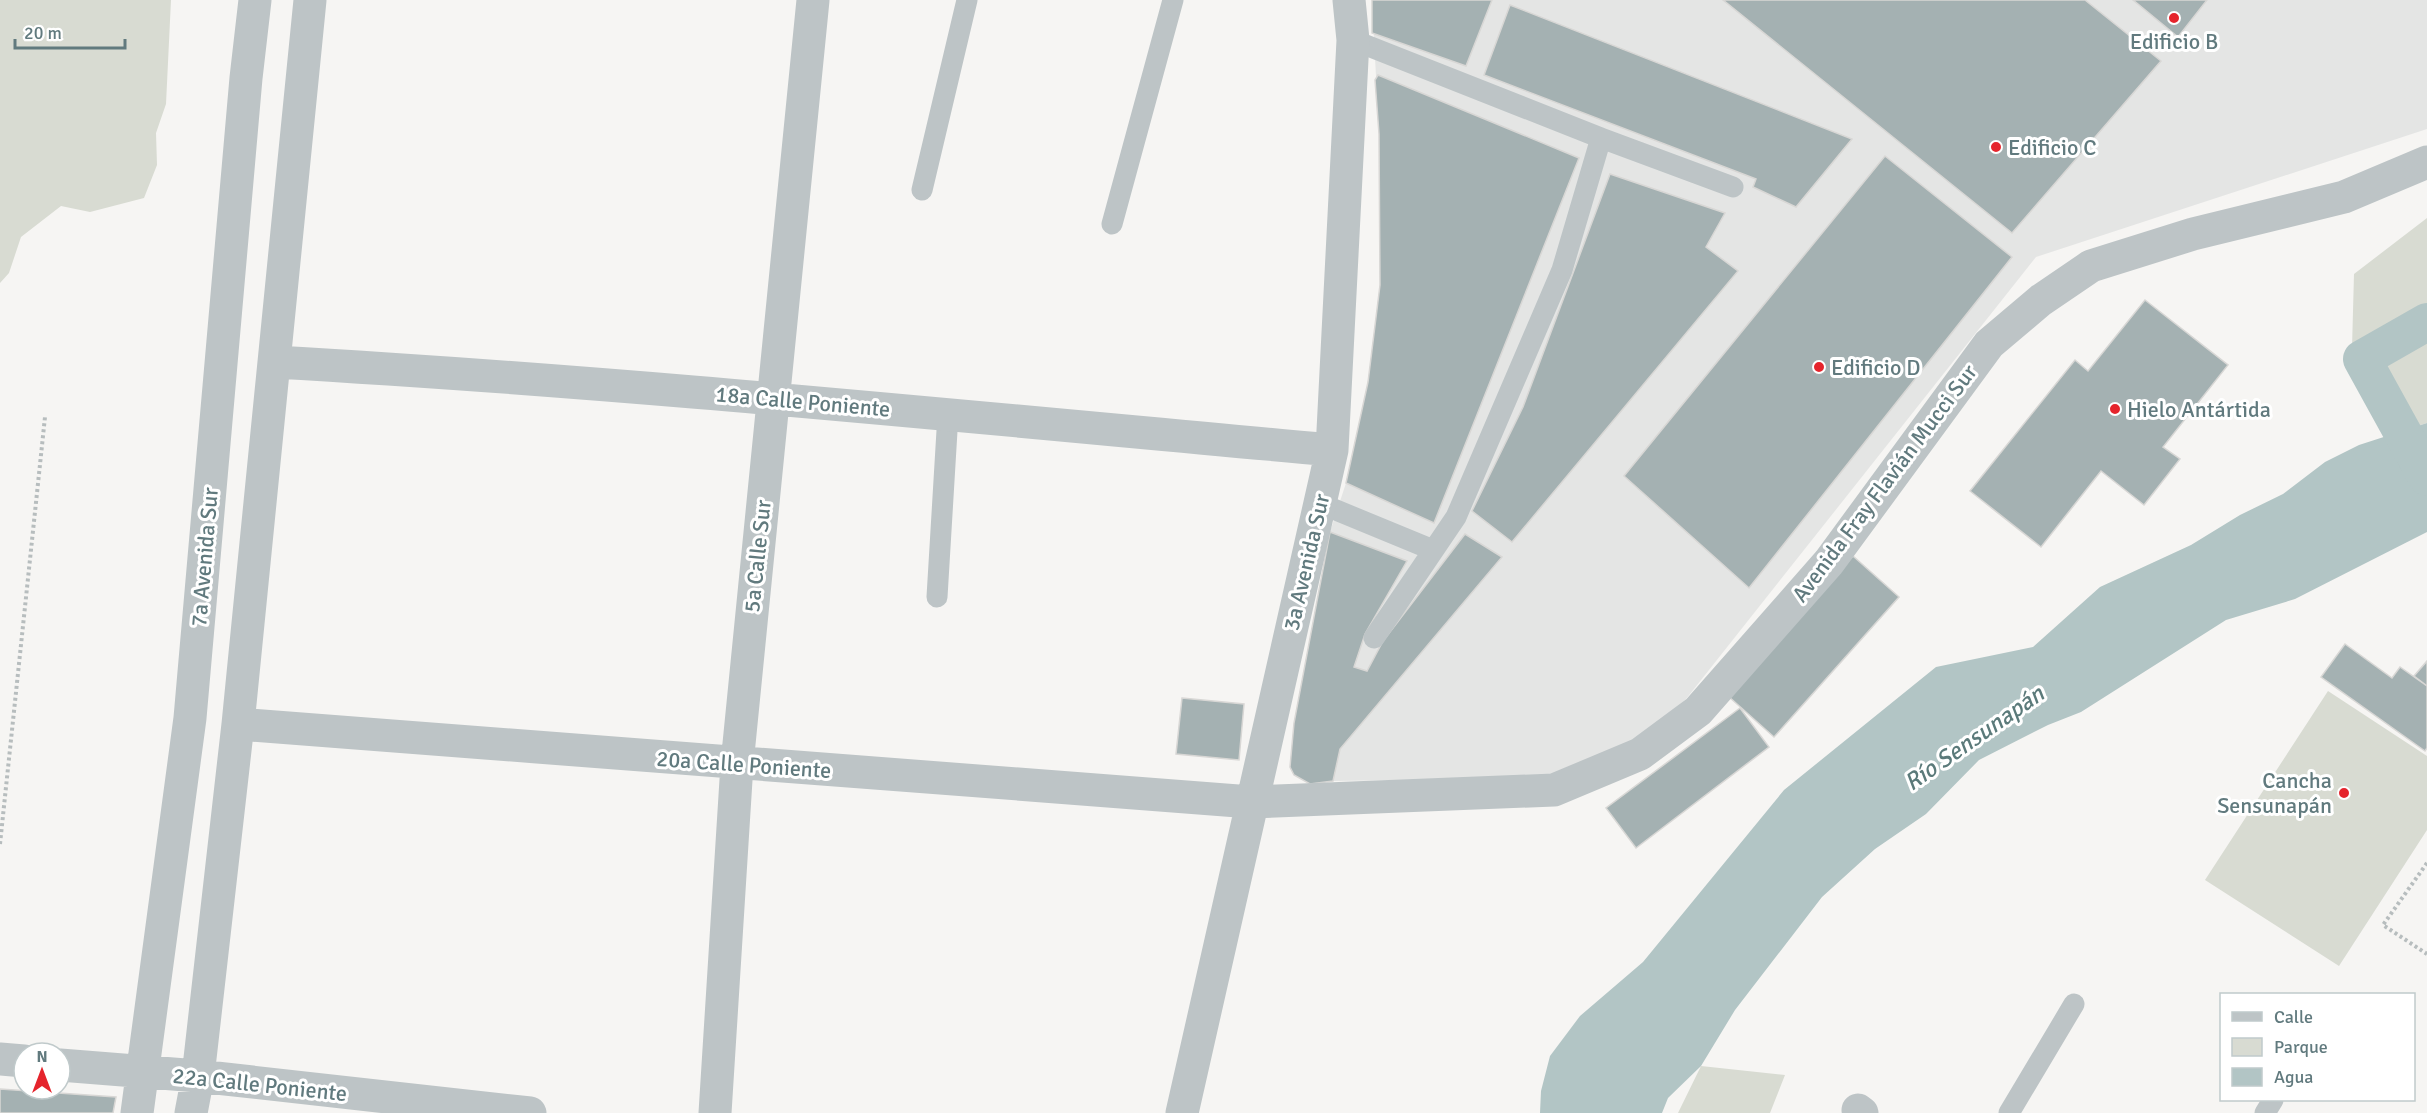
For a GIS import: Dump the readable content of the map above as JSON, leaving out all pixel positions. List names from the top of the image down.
{
  "streets": {
    "street": [
      "18a Calle Poniente",
      "Avenida Fray Flavián Mucci Sur",
      "5a Calle Sur",
      "7a Avenida Sur",
      "3a Avenida Sur",
      "20a Calle Poniente",
      "22a Calle Poniente"
    ]
  },
  "crossings": [
    ["18a Calle Poniente", "5a Calle Sur"],
    ["18a Calle Poniente", "3a Avenida Sur"],
    ["Avenida Fray Flavián Mucci Sur", "3a Avenida Sur"],
    ["Avenida Fray Flavián Mucci Sur", "20a Calle Poniente"],
    ["5a Calle Sur", "20a Calle Poniente"],
    ["7a Avenida Sur", "22a Calle Poniente"],
    ["3a Avenida Sur", "20a Calle Poniente"]
  ],
  "water": ["Río Sensunapán"],
  "places": [
    "Edificio B",
    "Edificio C",
    "Edificio D",
    "Hielo Antártida",
    "Cancha Sensunapán"
  ],
  "legend": ["Calle", "Parque", "Agua"],
  "scale_bar": "20 m",
  "north": "top"
}
